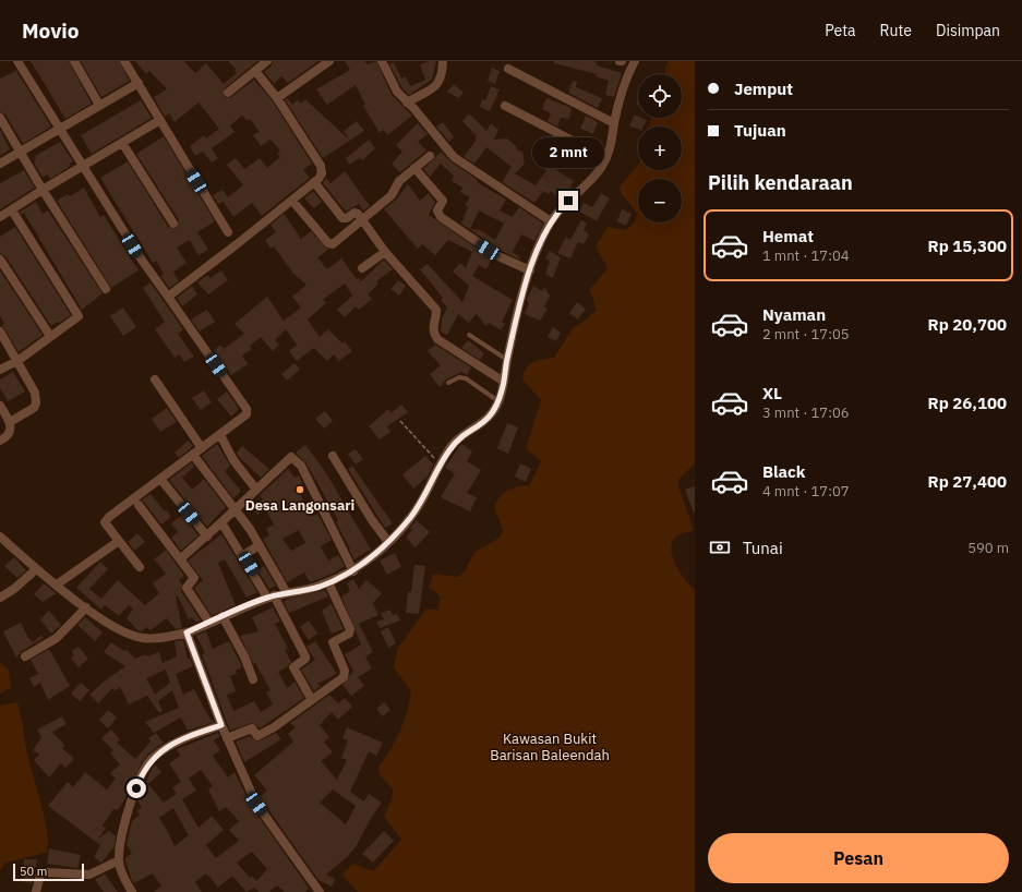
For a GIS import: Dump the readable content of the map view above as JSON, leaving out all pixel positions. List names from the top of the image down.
{
  "parks": ["Kawasan Bukit Barisan Baleendah"],
  "places": ["Desa Langonsari"],
  "scale_bar": "50 m",
  "page": {
    "header": "Movio",
    "nav": ["Peta", "Rute", "Disimpan"],
    "banner": ["Jemput", "Tujuan"],
    "map_buttons": ["+", "−"],
    "bubble": "2 mnt",
    "heading": "Pilih kendaraan",
    "list": [
      {
        "name": "Hemat",
        "note": "1 mnt · 17:04",
        "value": "Rp 15,300"
      },
      {
        "name": "Nyaman",
        "note": "2 mnt · 17:05",
        "value": "Rp 20,700"
      },
      {
        "name": "XL",
        "note": "3 mnt · 17:06",
        "value": "Rp 26,100"
      },
      {
        "name": "Black",
        "note": "4 mnt · 17:07",
        "value": "Rp 27,400"
      }
    ],
    "pay": ["Tunai", "590 m"],
    "buttons": "Pesan",
    "scale": "50 m"
  }
}
